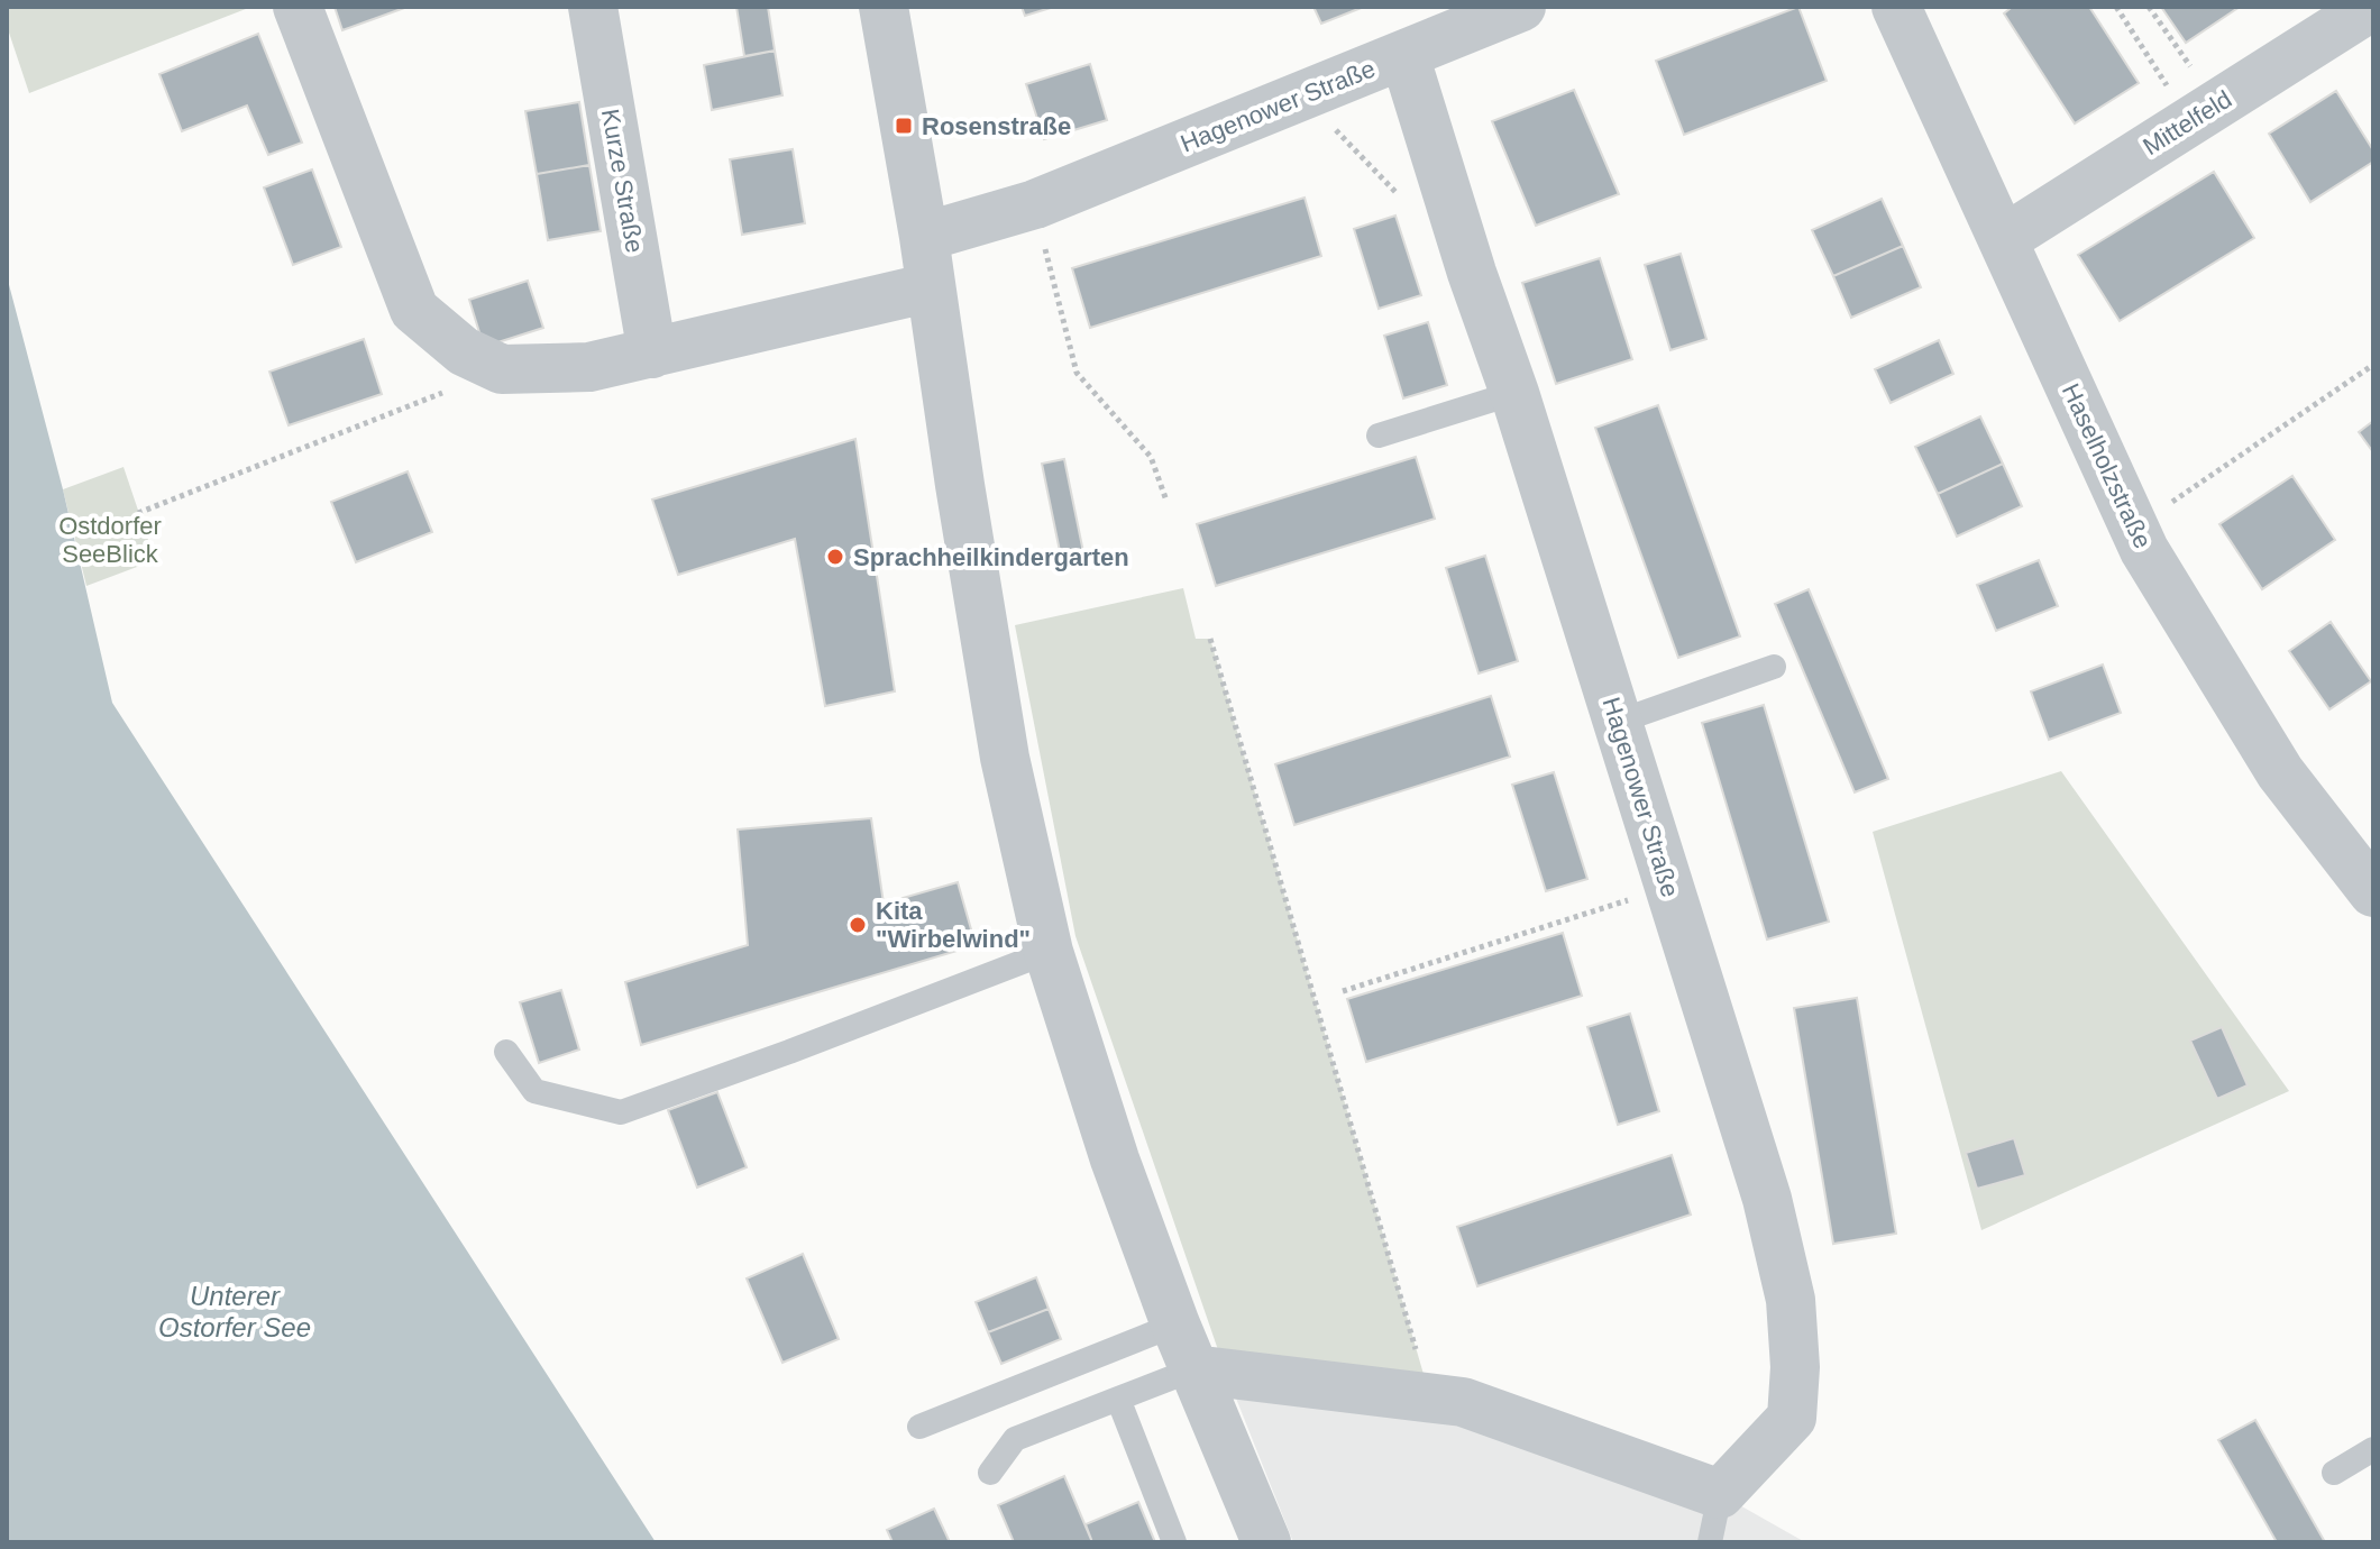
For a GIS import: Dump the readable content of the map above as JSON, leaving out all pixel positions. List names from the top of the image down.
{
  "streets": {
    "street": [
      "Hagenower Straße",
      "Mittelfeld",
      "Kurze Straße",
      "Haselholzstraße"
    ]
  },
  "crossings": [
    ["Mittelfeld", "Haselholzstraße"]
  ],
  "water": ["Unterer Ostorfer See"],
  "parks": ["Ostdorfer SeeBlick"],
  "places": {
    "transit": ["Rosenstraße"],
    "other": ["Sprachheilkindergarten", "Kita \"Wirbelwind\""]
  }
}
